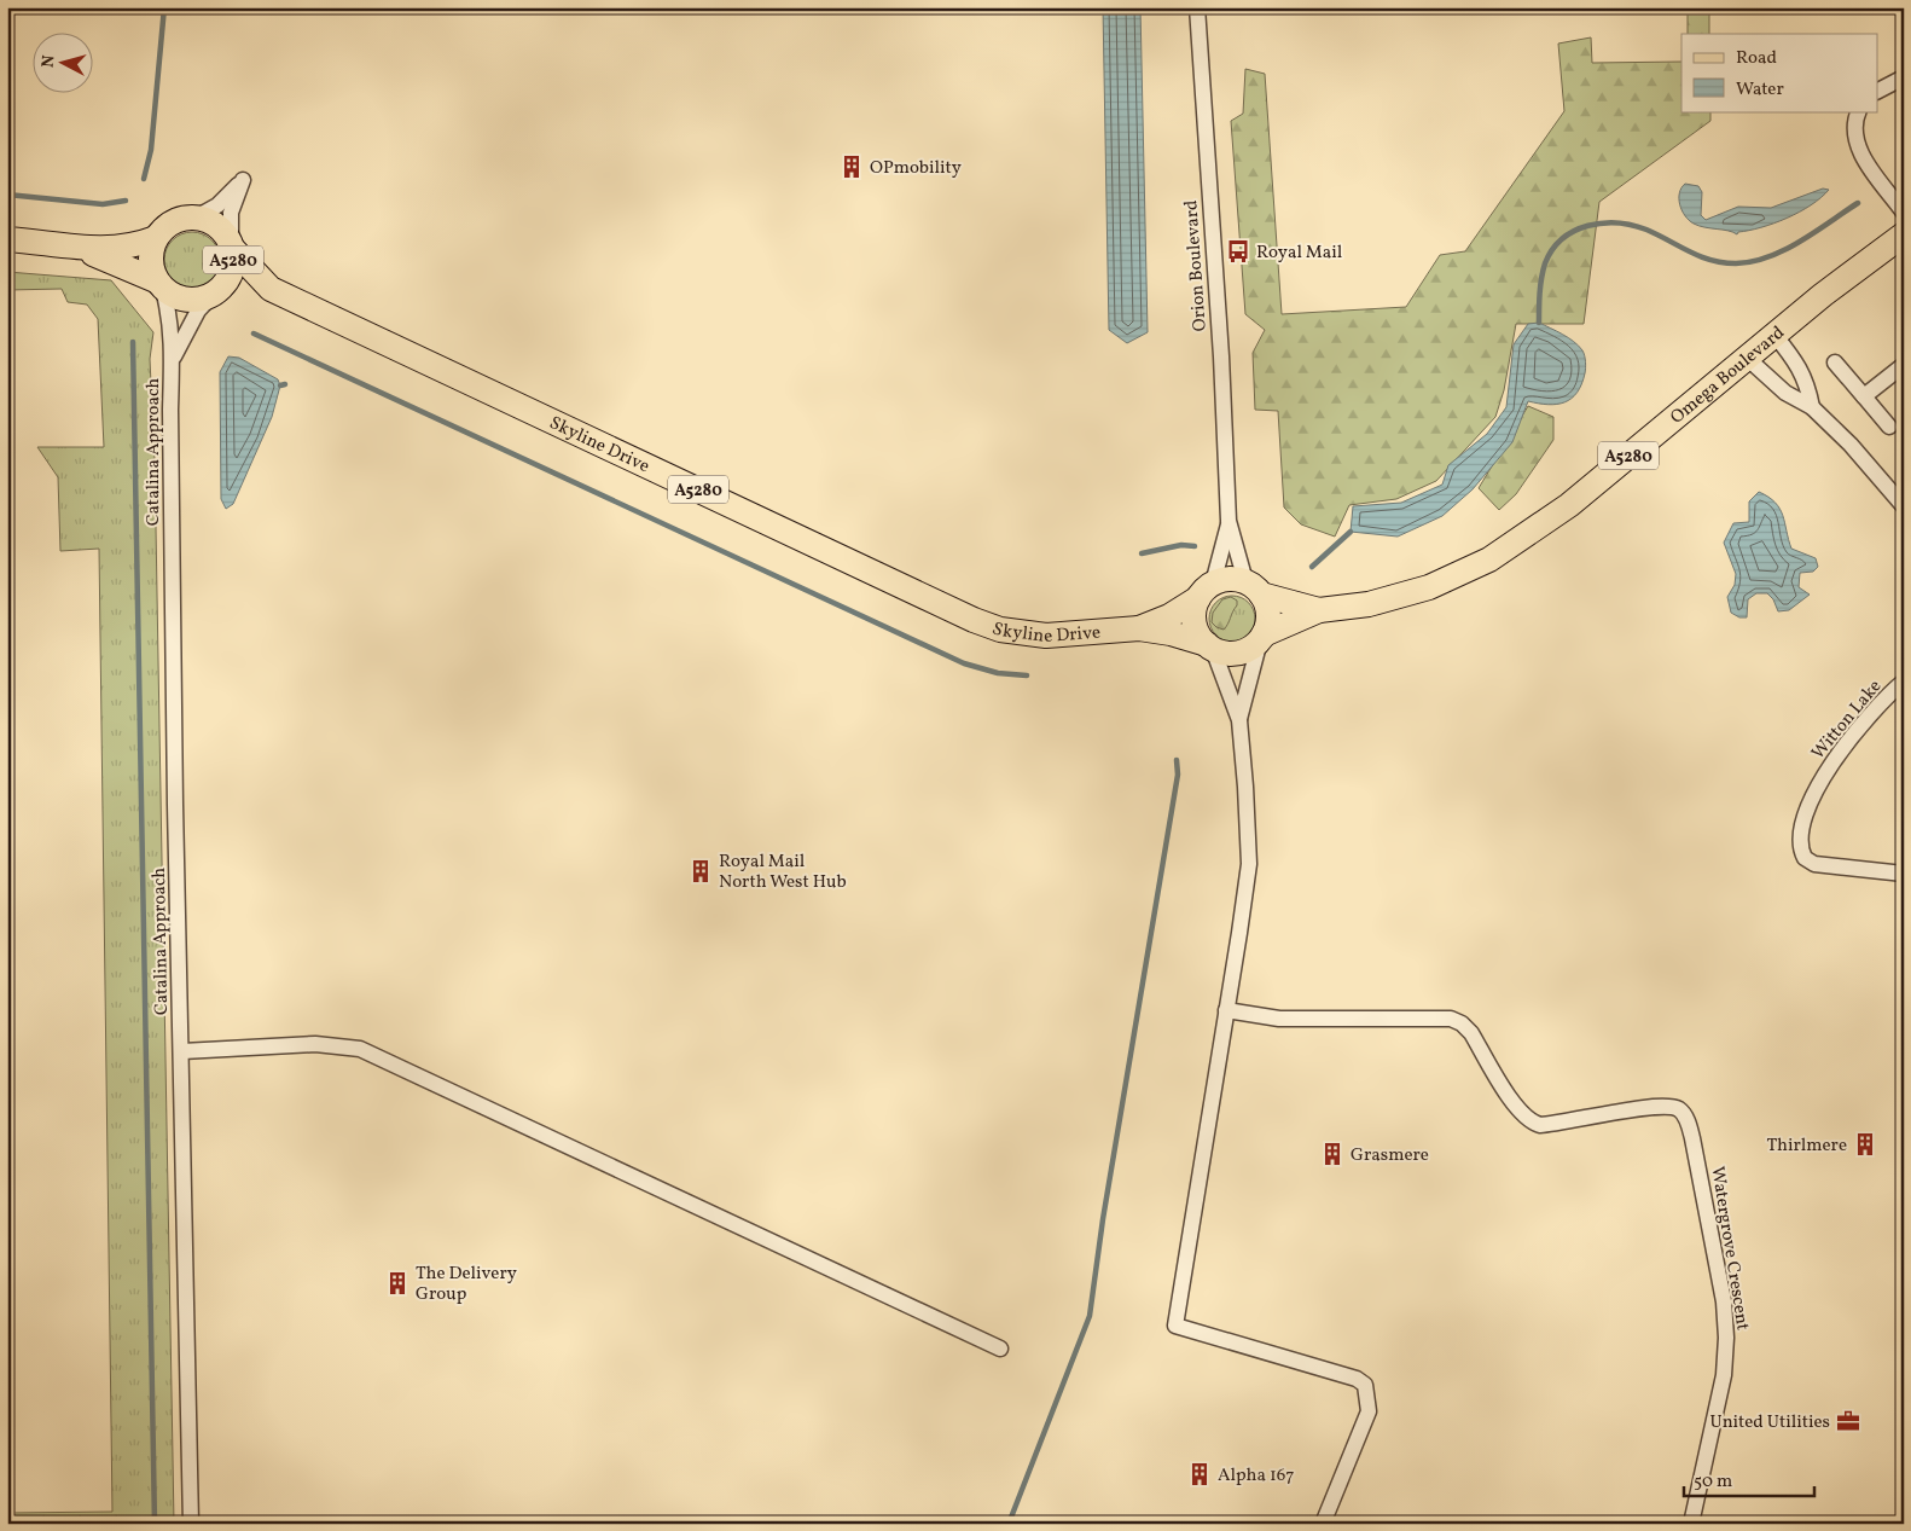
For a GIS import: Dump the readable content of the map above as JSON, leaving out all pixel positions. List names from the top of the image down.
{
  "streets": {
    "main road": ["A5280", "Omega Boulevard", "Skyline Drive"],
    "street": [
      "Orion Boulevard",
      "Catalina Approach",
      "Witton Lake",
      "Watergrove Crescent"
    ]
  },
  "crossings": [
    ["A5280", "Orion Boulevard"],
    ["A5280", "Omega Boulevard"],
    ["A5280", "Skyline Drive"],
    ["A5280", "Catalina Approach"],
    ["Orion Boulevard", "Omega Boulevard"],
    ["Orion Boulevard", "Skyline Drive"],
    ["Omega Boulevard", "Skyline Drive"],
    ["Skyline Drive", "Catalina Approach"]
  ],
  "places": {
    "building": [
      "OPmobility",
      "Royal Mail North West Hub",
      "Thirlmere",
      "Grasmere",
      "The Delivery Group",
      "Alpha 167"
    ],
    "bus stop": ["Royal Mail"],
    "office": ["United Utilities"]
  },
  "legend": ["Road", "Water"],
  "scale_bar": "50 m",
  "north": "left"
}
